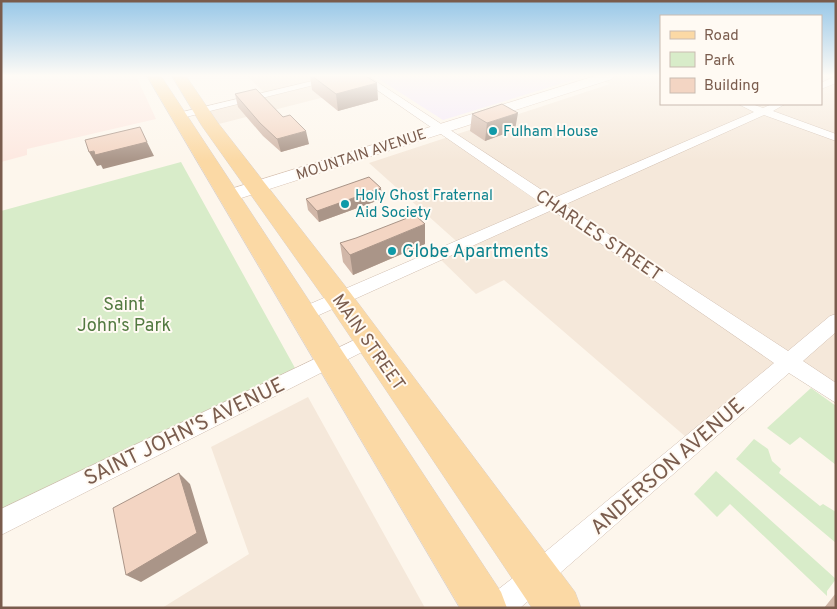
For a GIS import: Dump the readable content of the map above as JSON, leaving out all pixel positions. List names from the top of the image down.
{
  "streets": {
    "main road": ["MOUNTAIN AVENUE", "MAIN STREET"],
    "street": ["CHARLES STREET", "SAINT JOHN'S AVENUE", "ANDERSON AVENUE"]
  },
  "crossings": [
    ["MOUNTAIN AVENUE", "CHARLES STREET"],
    ["MOUNTAIN AVENUE", "MAIN STREET"],
    ["CHARLES STREET", "ANDERSON AVENUE"],
    ["MAIN STREET", "SAINT JOHN'S AVENUE"],
    ["MAIN STREET", "ANDERSON AVENUE"]
  ],
  "parks": ["Saint John's Park"],
  "places": ["Fulham House", "Holy Ghost Fraternal Aid Society", "Globe Apartments"],
  "legend": ["Road", "Park", "Building"]
}
